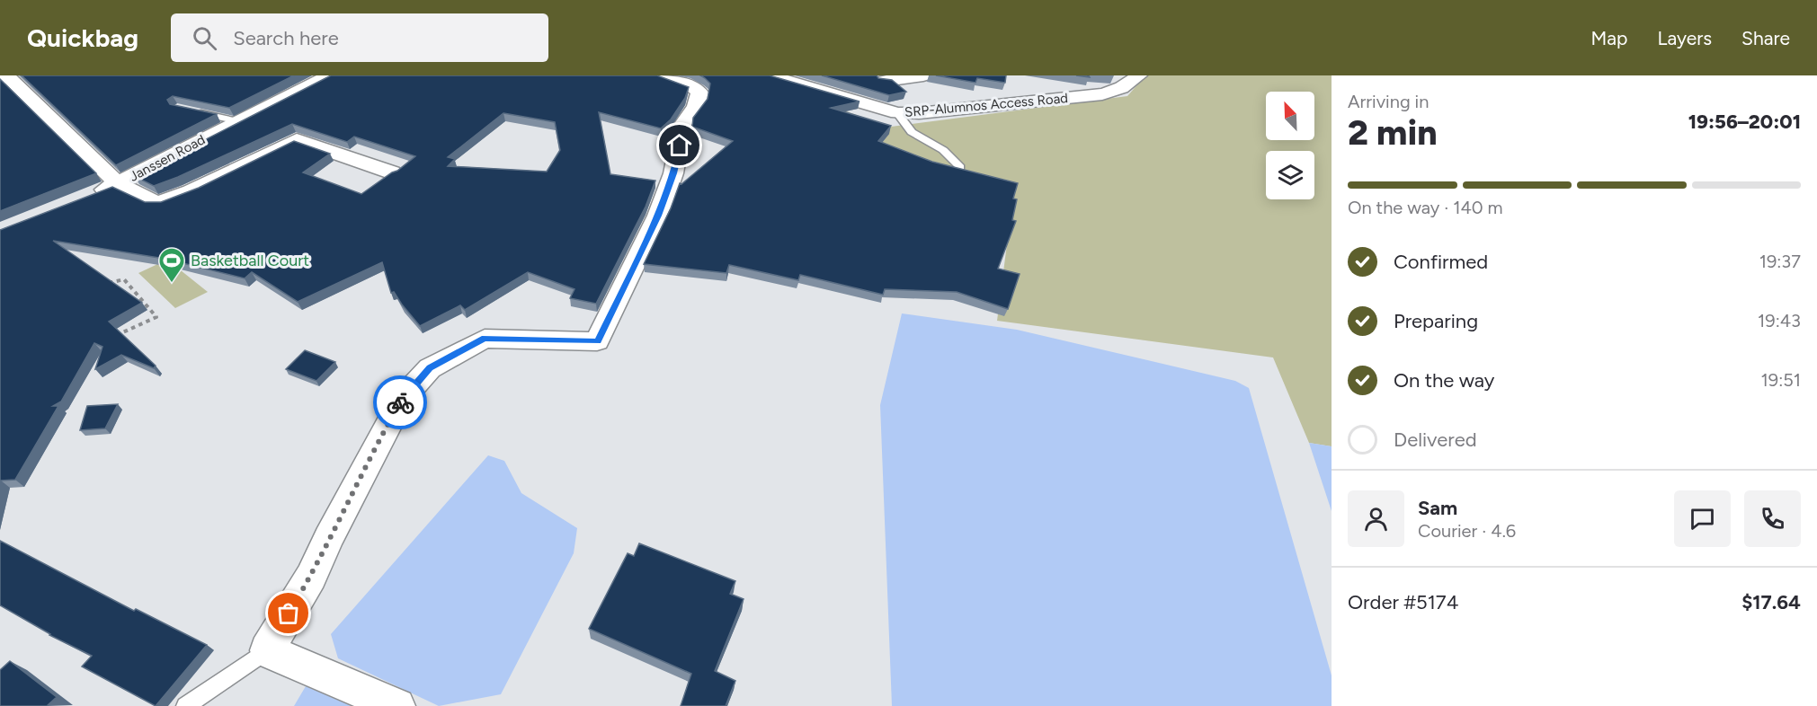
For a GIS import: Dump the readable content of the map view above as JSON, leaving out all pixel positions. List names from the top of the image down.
{
  "streets": {
    "street": ["SRP-Alumnos Access Road", "Janssen Road"]
  },
  "places": {
    "sports": ["Basketball Court"]
  },
  "north": "top left",
  "page": {
    "header": "Quickbag",
    "search": "Search here",
    "nav": ["Map", "Layers", "Share"],
    "heading": ["2 min", "Arriving in", "19:56–20:01"],
    "panel": [
      "Sam",
      "Courier · 4.6",
      "Order #5174",
      "$17.64"
    ],
    "bar": "On the way · 140 m",
    "list": [
      ["Confirmed", "19:37"],
      ["Preparing", "19:43"],
      ["On the way", "19:51"],
      "Delivered"
    ]
  }
}
